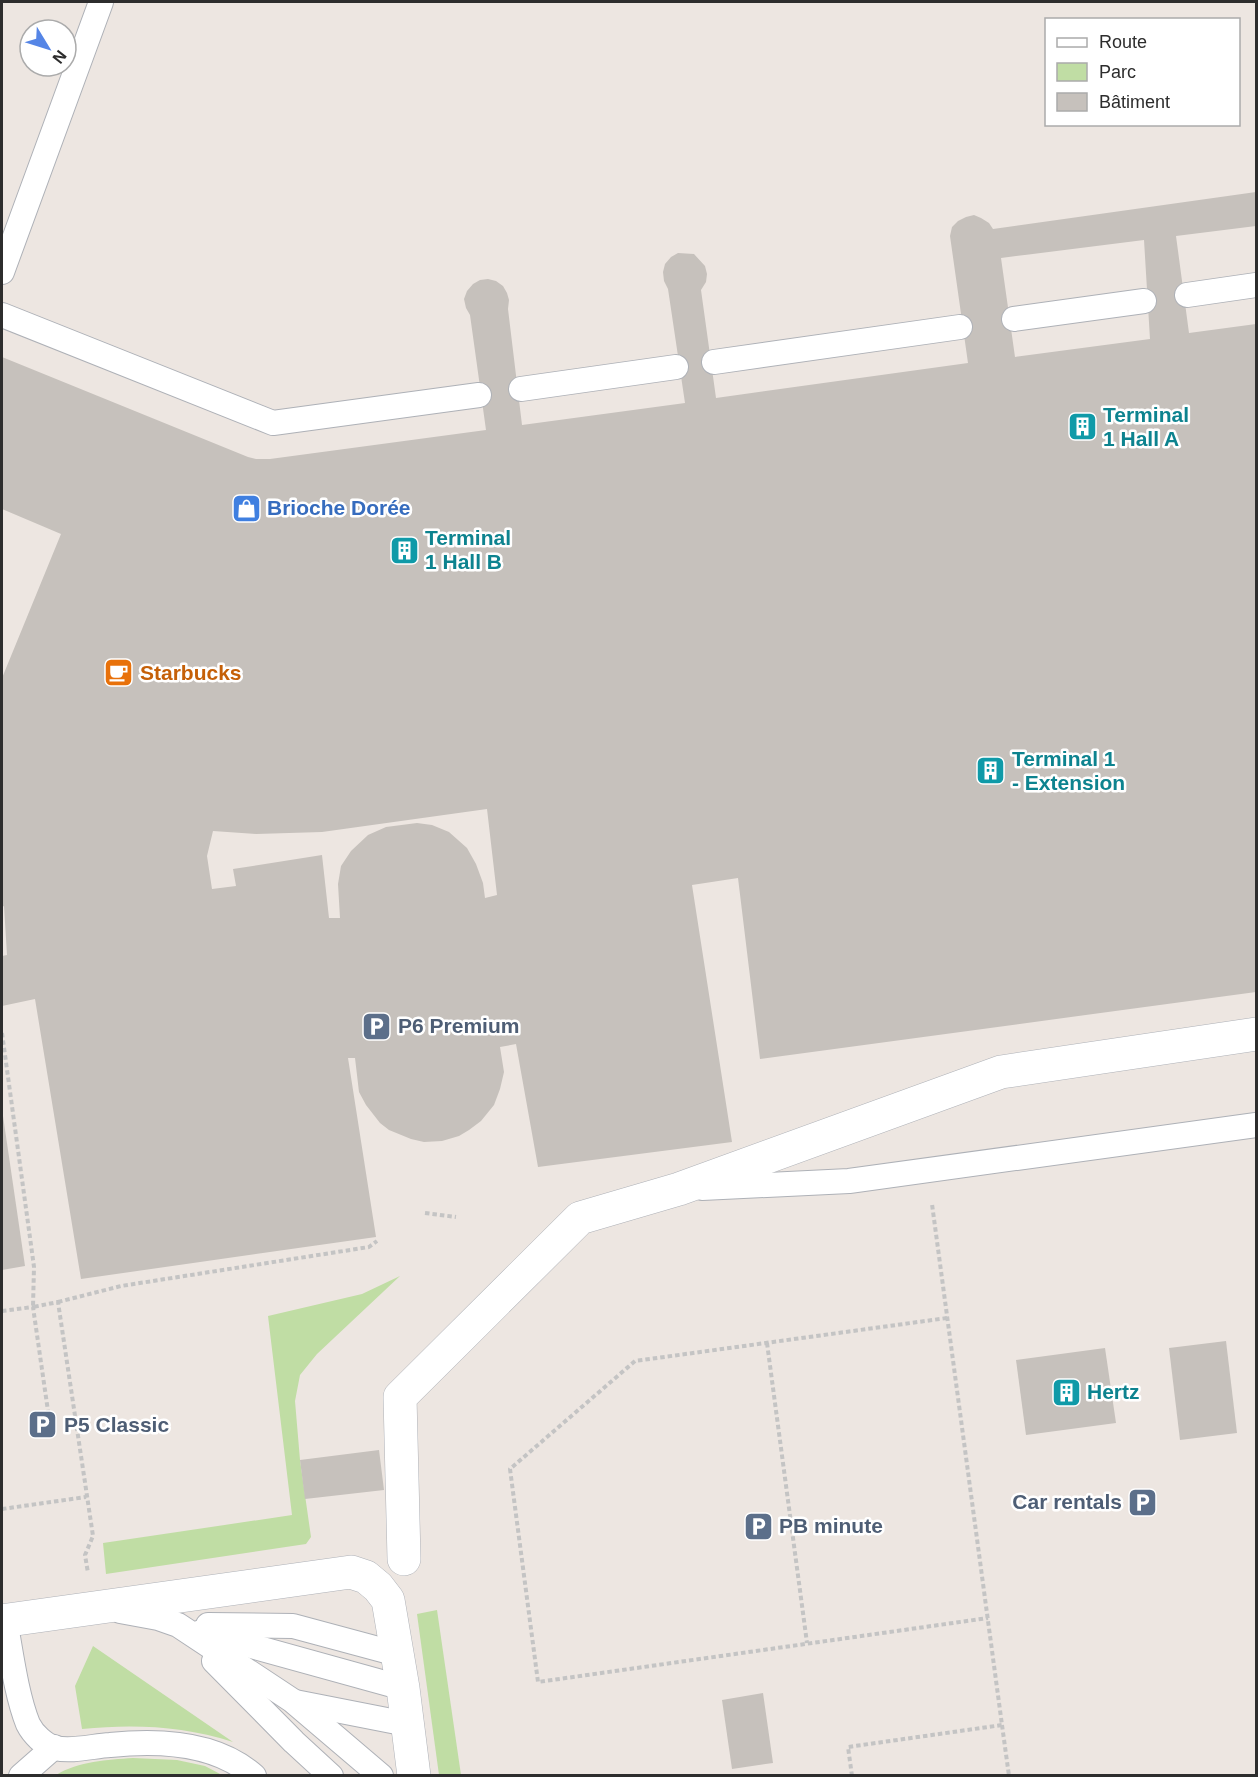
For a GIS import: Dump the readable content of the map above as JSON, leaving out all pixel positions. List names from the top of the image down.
{
  "places": {
    "building": [
      "Terminal 1 Hall A",
      "Terminal 1 Hall B",
      "Terminal 1 - Extension",
      "Hertz"
    ],
    "shop": ["Brioche Dorée"],
    "cafe": ["Starbucks"],
    "parking": [
      "P6 Premium",
      "P5 Classic",
      "Car rentals",
      "PB minute"
    ]
  },
  "legend": ["Route", "Parc", "Bâtiment"],
  "north": "bottom right"
}
